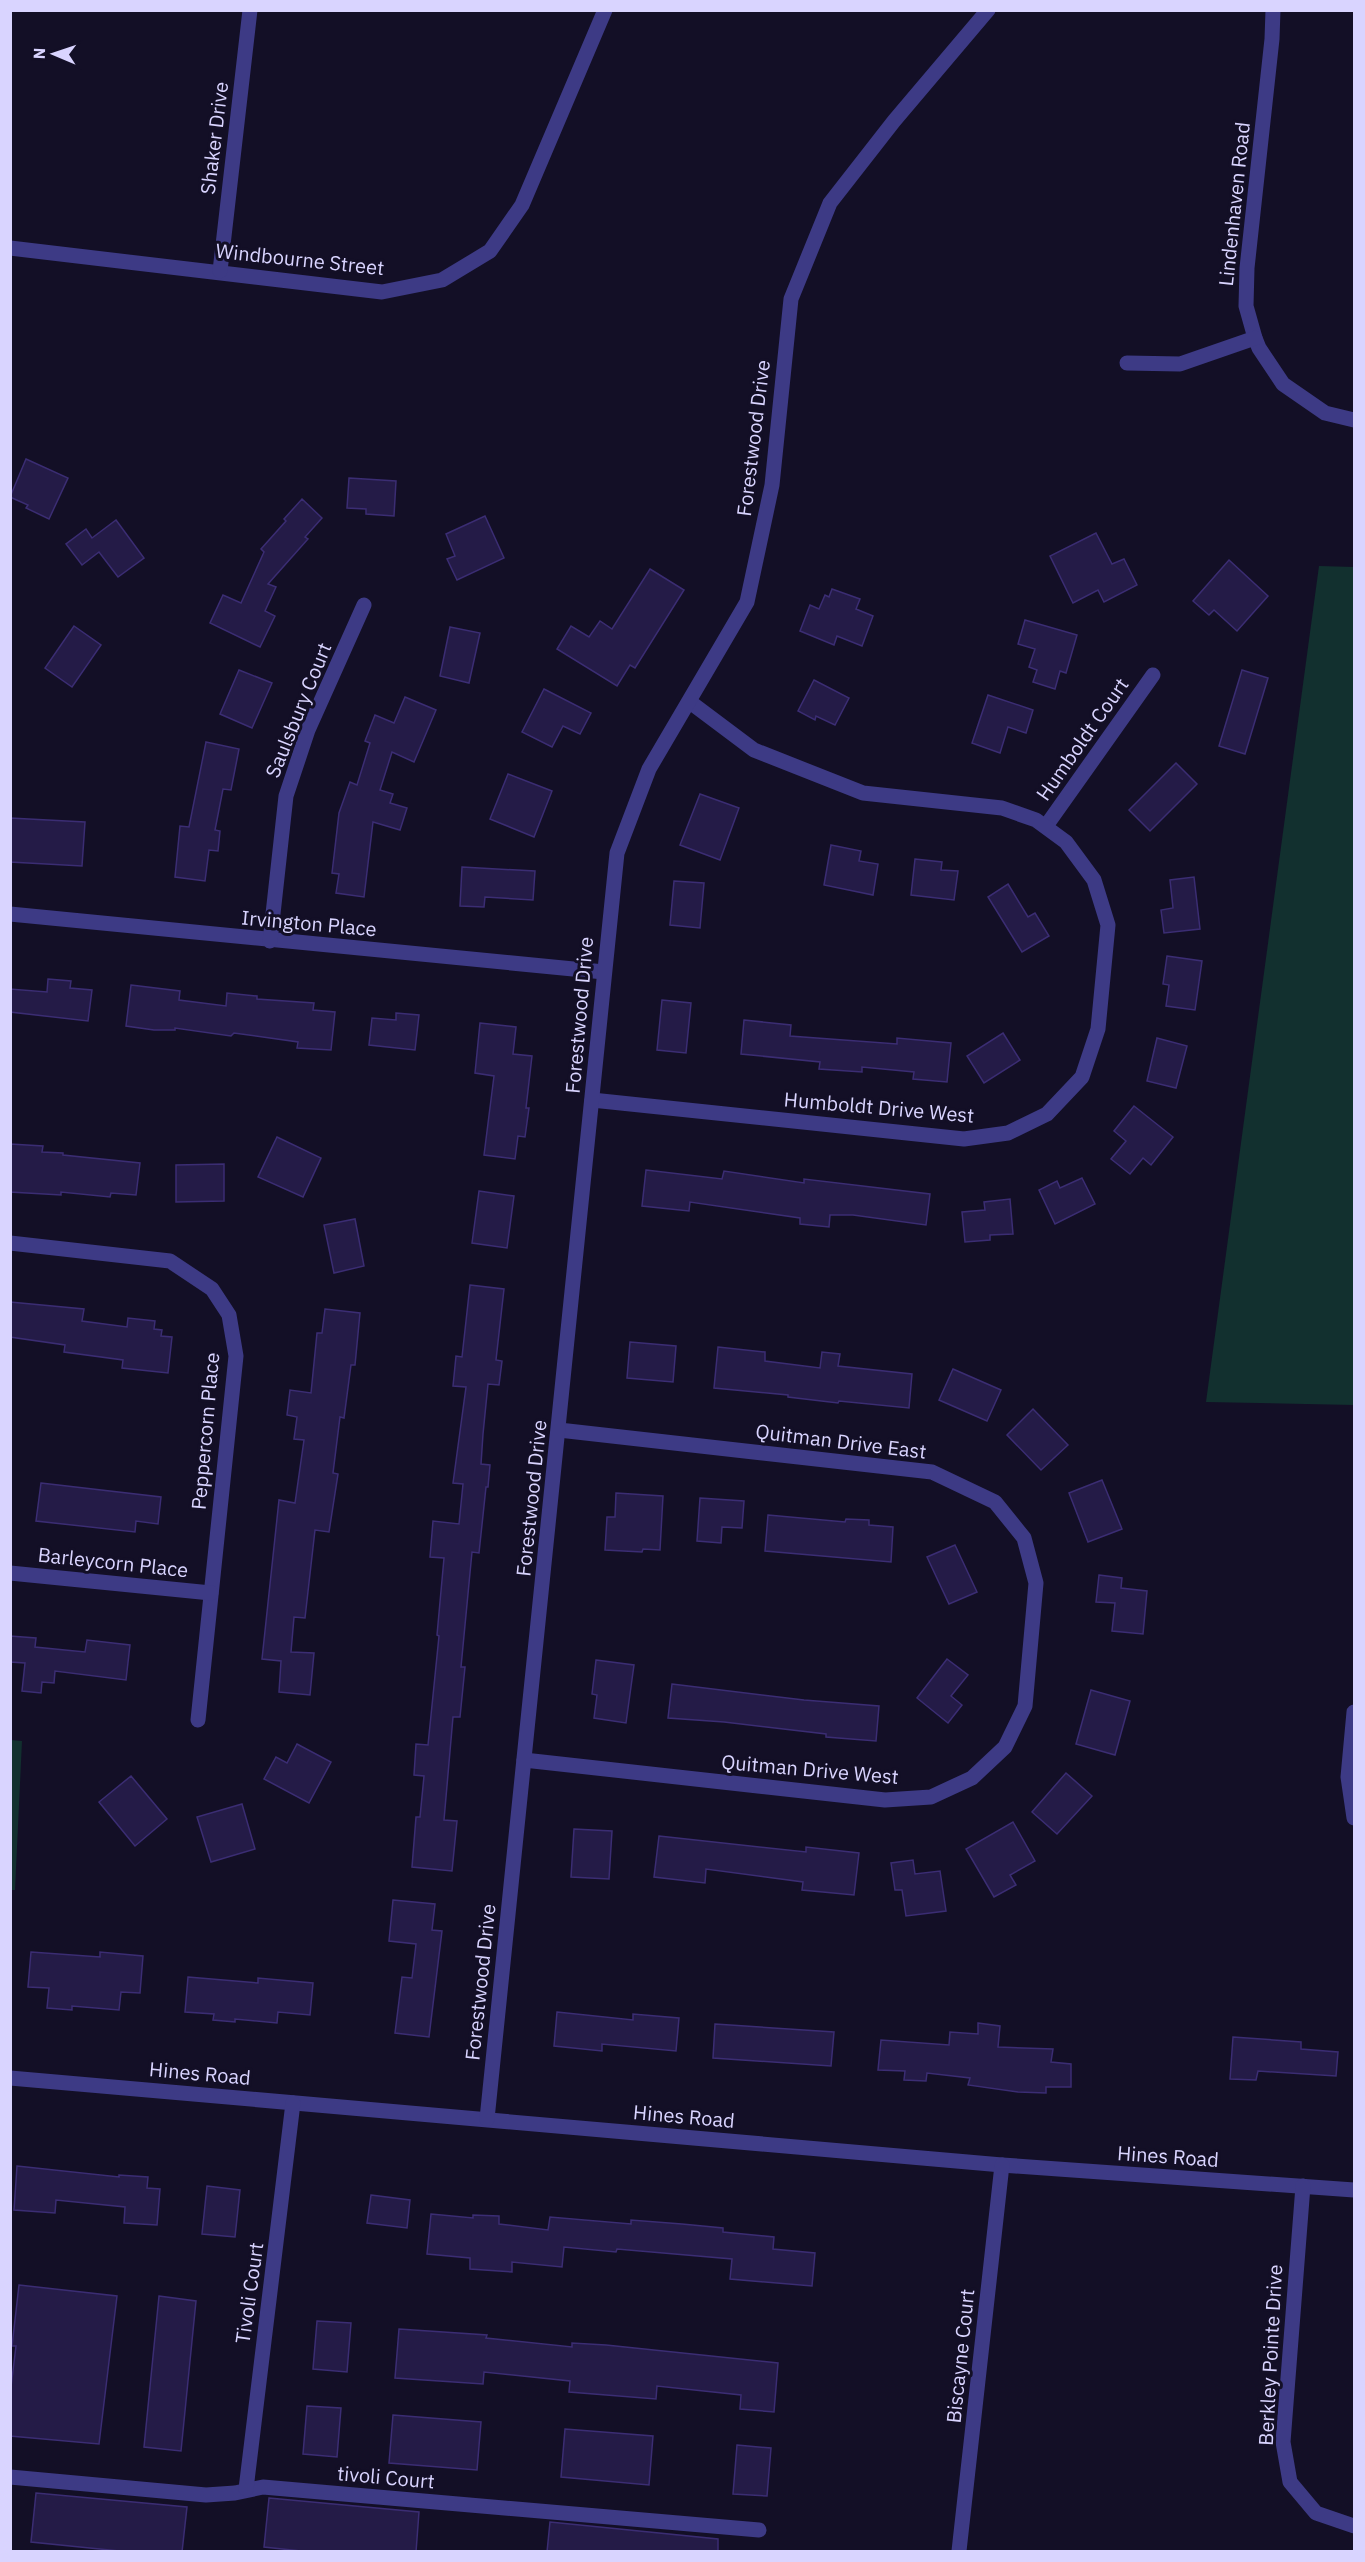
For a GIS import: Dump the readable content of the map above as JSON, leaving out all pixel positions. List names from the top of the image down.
{
  "streets": {
    "street": [
      "Shaker Drive",
      "Lindenhaven Road",
      "Windbourne Street",
      "Forestwood Drive",
      "Saulsbury Court",
      "Humboldt Court",
      "Irvington Place",
      "Humboldt Drive West",
      "Peppercorn Place",
      "Quitman Drive East",
      "Barleycorn Place",
      "Quitman Drive West",
      "Hines Road",
      "Tivoli Court",
      "Berkley Pointe Drive",
      "Biscayne Court",
      "tivoli Court"
    ]
  },
  "crossings": [
    ["Shaker Drive", "Windbourne Street"],
    ["Forestwood Drive", "Irvington Place"],
    ["Forestwood Drive", "Humboldt Drive West"],
    ["Forestwood Drive", "Quitman Drive East"],
    ["Forestwood Drive", "Quitman Drive West"],
    ["Forestwood Drive", "Hines Road"],
    ["Saulsbury Court", "Irvington Place"],
    ["Humboldt Court", "Humboldt Drive West"],
    ["Peppercorn Place", "Barleycorn Place"],
    ["Quitman Drive East", "Quitman Drive West"],
    ["Hines Road", "Tivoli Court"],
    ["Hines Road", "Berkley Pointe Drive"],
    ["Hines Road", "Biscayne Court"],
    ["Tivoli Court", "tivoli Court"]
  ],
  "north": "left"
}
